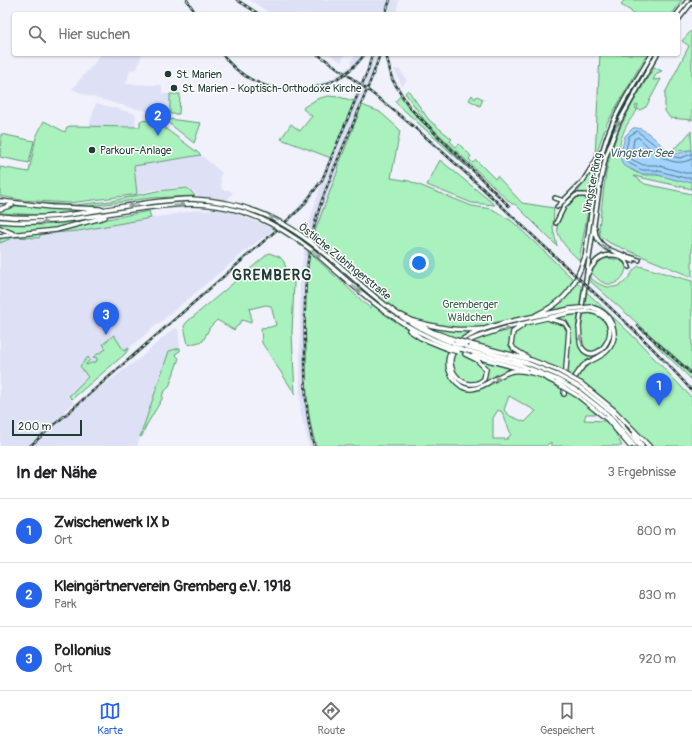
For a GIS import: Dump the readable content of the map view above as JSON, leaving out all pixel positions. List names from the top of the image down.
{
  "streets": {
    "highway": ["Östliche Zubringerstraße"],
    "main road": ["Vingster Ring"]
  },
  "districts": ["GREMBERG"],
  "water": ["Vingster See"],
  "parks": ["Gremberger Wäldchen"],
  "places": ["St. Marien", "St. Marien - Koptisch-Orthodoxe Kirche", "Parkour-Anlage"],
  "scale_bar": "200 m",
  "page": {
    "search": "Hier suchen",
    "pins": ["2", "3", "1"],
    "scale": "200 m",
    "heading": ["In der Nähe", "3 Ergebnisse"],
    "list": [
      {
        "mark": "1",
        "name": "Zwischenwerk IX b",
        "note": "Ort",
        "value": "800 m"
      },
      {
        "mark": "2",
        "name": "Kleingärtnerverein Gremberg e.V. 1918",
        "note": "Park",
        "value": "830 m"
      },
      {
        "mark": "3",
        "name": "Pollonius",
        "note": "Ort",
        "value": "920 m"
      }
    ],
    "nav": ["Karte", "Route", "Gespeichert"]
  }
}
